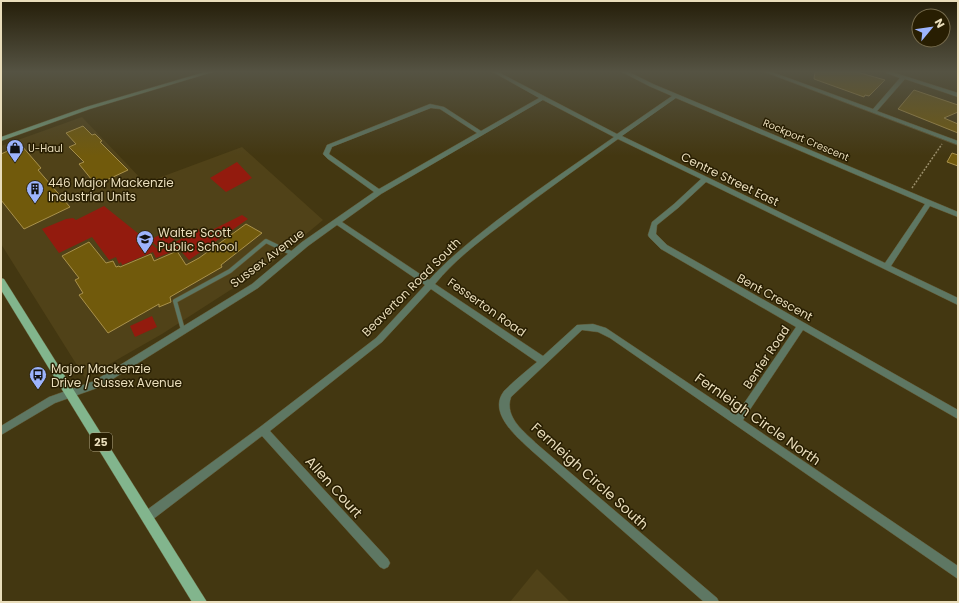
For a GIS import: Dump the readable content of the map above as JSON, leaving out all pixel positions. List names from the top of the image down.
{
  "streets": {
    "main road": ["25"],
    "street": [
      "Rockport Crescent",
      "Centre Street East",
      "Sussex Avenue",
      "Beaverton Road South",
      "Bent Crescent",
      "Fesserton Road",
      "Benfer Road",
      "Fernleigh Circle North",
      "Fernleigh Circle South",
      "Allen Court"
    ]
  },
  "crossings": [
    ["Centre Street East", "Beaverton Road South"],
    ["Centre Street East", "Bent Crescent"],
    ["Sussex Avenue", "Fesserton Road"],
    ["Sussex Avenue", "25"],
    ["Beaverton Road South", "Fesserton Road"],
    ["Beaverton Road South", "25"],
    ["Beaverton Road South", "Allen Court"],
    ["Bent Crescent", "Benfer Road"],
    ["Fesserton Road", "Fernleigh Circle North"],
    ["Fesserton Road", "Fernleigh Circle South"],
    ["Benfer Road", "Fernleigh Circle North"],
    ["Fernleigh Circle North", "Fernleigh Circle South"]
  ],
  "places": {
    "shop": ["U-Haul"],
    "building": ["446 Major Mackenzie Industrial Units"],
    "school or university": ["Walter Scott Public School"],
    "bus stop": ["Major Mackenzie Drive / Sussex Avenue"]
  },
  "north": "top right"
}
